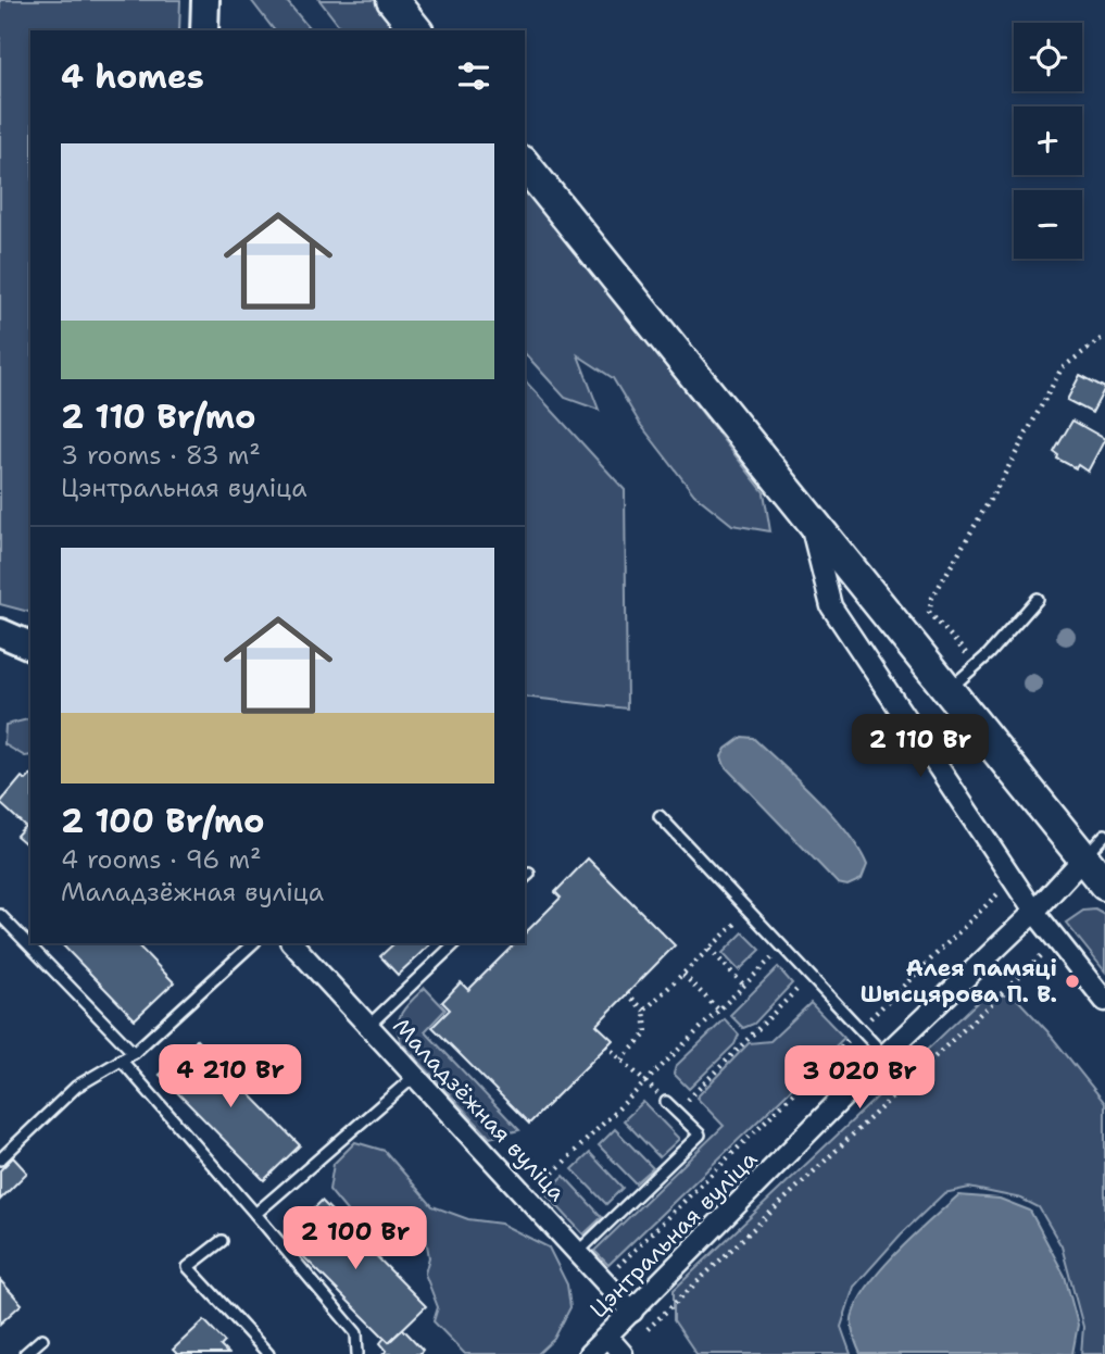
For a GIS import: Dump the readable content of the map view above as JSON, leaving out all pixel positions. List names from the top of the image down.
{
  "streets": {
    "street": ["Маладзёжная вуліца", "Цэнтральная вуліца"]
  },
  "crossings": [
    ["Маладзёжная вуліца", "Цэнтральная вуліца"]
  ],
  "places": ["Алея памяці Шысцярова П. В."],
  "page": {
    "map_buttons": ["+", "−"],
    "heading": "4 homes",
    "list": [
      {
        "name": "2 110 Br/mo",
        "note": "3 rooms · 83 m² · Цэнтральная вуліца"
      },
      {
        "name": "2 100 Br/mo",
        "note": "4 rooms · 96 m² · Маладзёжная вуліца"
      }
    ],
    "price": [
      "2 110 Br",
      "4 210 Br",
      "3 020 Br",
      "2 100 Br"
    ]
  }
}
